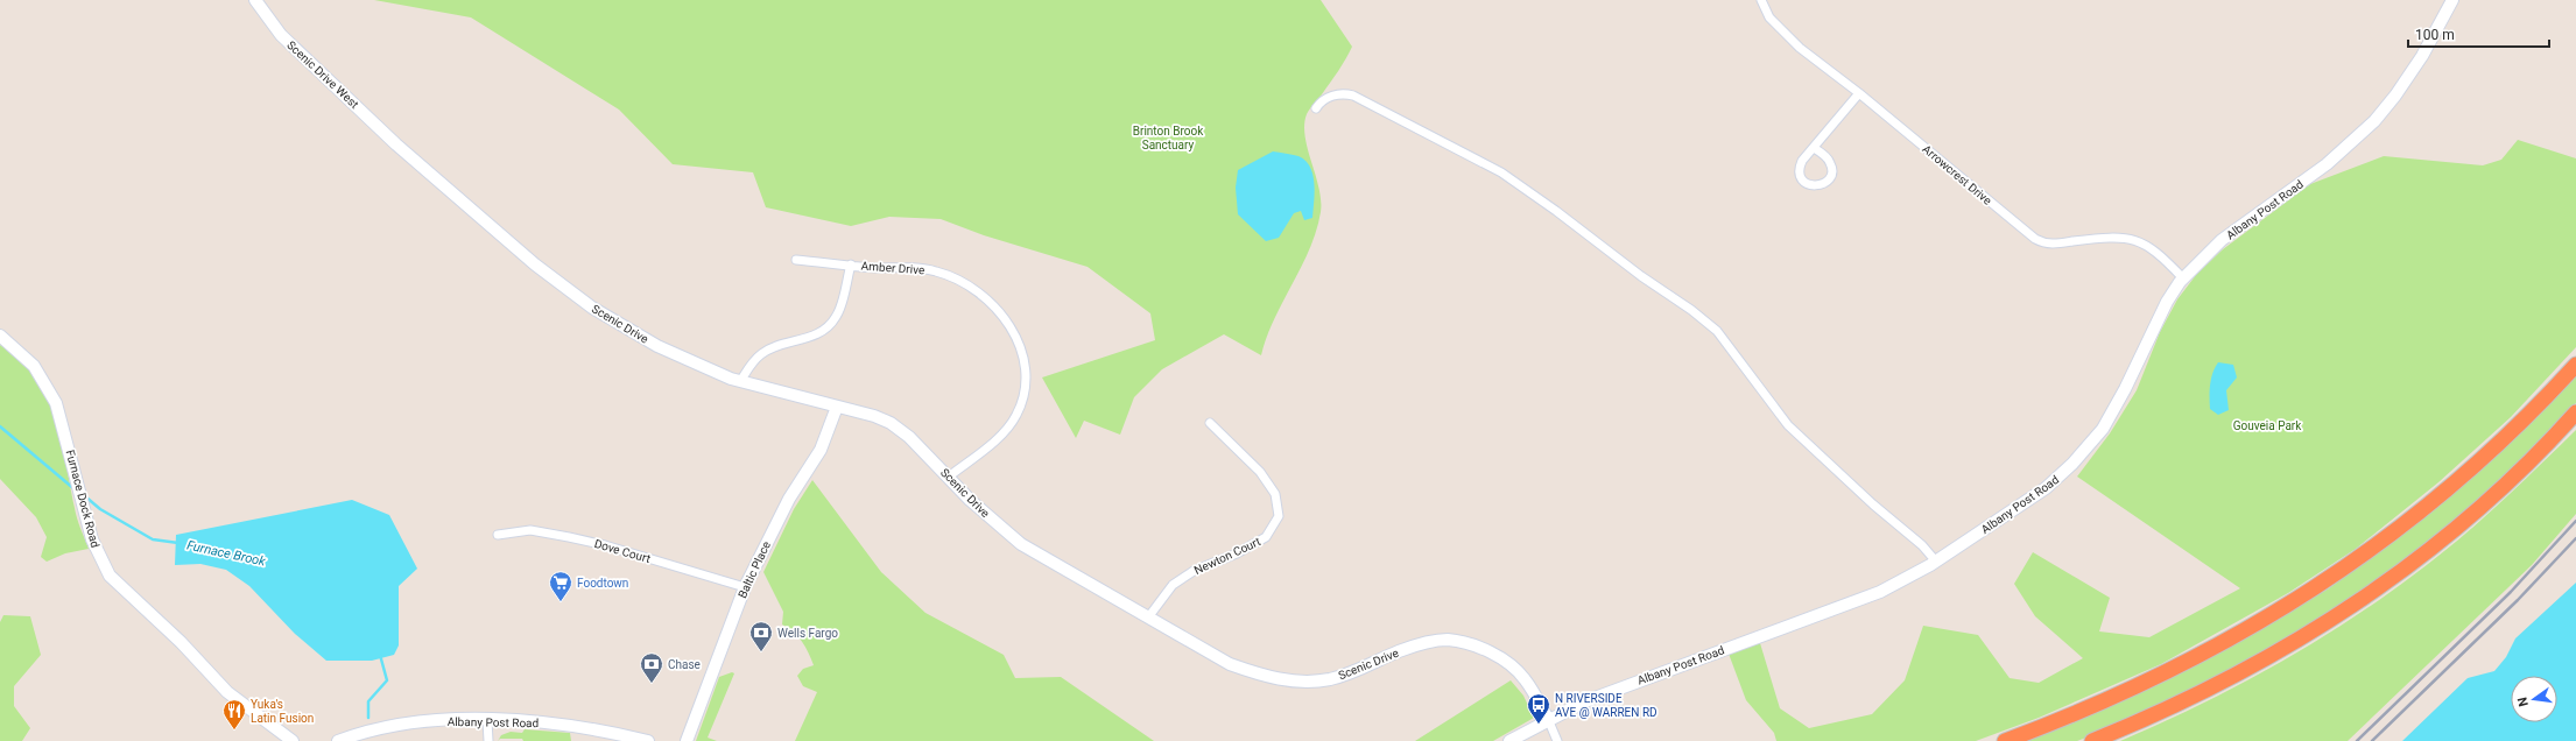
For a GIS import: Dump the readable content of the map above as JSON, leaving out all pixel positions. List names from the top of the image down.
{
  "streets": {
    "street": [
      "Scenic Drive West",
      "Arrowcrest Drive",
      "Albany Post Road",
      "Amber Drive",
      "Scenic Drive",
      "Furnace Dock Road",
      "Dove Court",
      "Newton Court",
      "Baltic Place"
    ]
  },
  "crossings": [
    ["Scenic Drive West", "Scenic Drive"],
    ["Arrowcrest Drive", "Albany Post Road"],
    ["Albany Post Road", "Scenic Drive"],
    ["Amber Drive", "Scenic Drive"],
    ["Scenic Drive", "Newton Court"],
    ["Scenic Drive", "Baltic Place"],
    ["Dove Court", "Baltic Place"]
  ],
  "water": ["Furnace Brook"],
  "parks": ["Brinton Brook Sanctuary", "Gouveia Park"],
  "places": {
    "supermarket": ["Foodtown"],
    "bank": ["Wells Fargo", "Chase"],
    "bus stop": ["N RIVERSIDE AVE @ WARREN RD"],
    "restaurant": ["Yuka's Latin Fusion"]
  },
  "scale_bar": "100 m",
  "north": "left"
}
